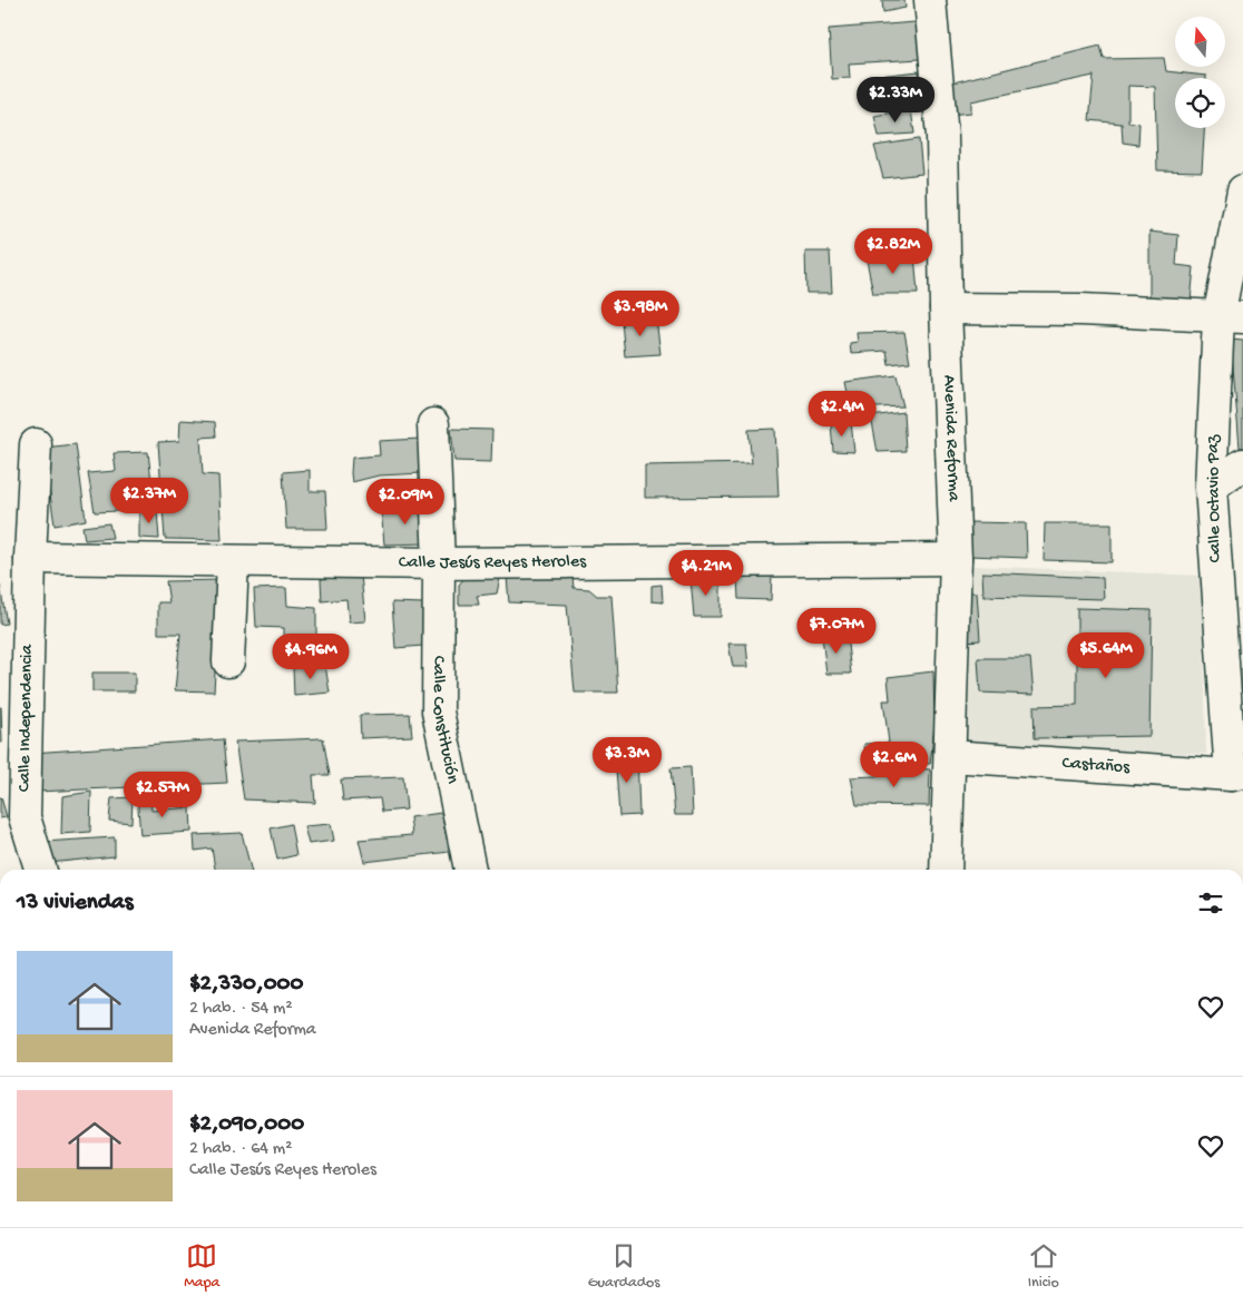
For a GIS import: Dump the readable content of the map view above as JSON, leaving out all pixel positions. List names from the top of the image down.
{
  "streets": {
    "street": [
      "Avenida Reforma",
      "Calle Octavio Paz",
      "Calle Jesús Reyes Heroles",
      "Calle Independencia",
      "Calle Constitución",
      "Castaños"
    ]
  },
  "crossings": [
    ["Avenida Reforma", "Calle Jesús Reyes Heroles"],
    ["Avenida Reforma", "Castaños"],
    ["Calle Octavio Paz", "Castaños"],
    ["Calle Jesús Reyes Heroles", "Calle Independencia"],
    ["Calle Jesús Reyes Heroles", "Calle Constitución"]
  ],
  "north": "top",
  "page": {
    "price": [
      "$2.33M",
      "$2.82M",
      "$3.98M",
      "$2.4M",
      "$2.37M",
      "$2.09M",
      "$4.21M",
      "$7.07M",
      "$5.64M",
      "$4.96M",
      "$3.3M",
      "$2.6M",
      "$2.57M"
    ],
    "heading": "13 viviendas",
    "list": [
      {
        "name": "$2,330,000",
        "note": "2 hab. · 54 m² · Avenida Reforma"
      },
      {
        "name": "$2,090,000",
        "note": "2 hab. · 64 m² · Calle Jesús Reyes Heroles"
      }
    ],
    "tabs": ["Mapa", "Guardados", "Inicio"]
  }
}
